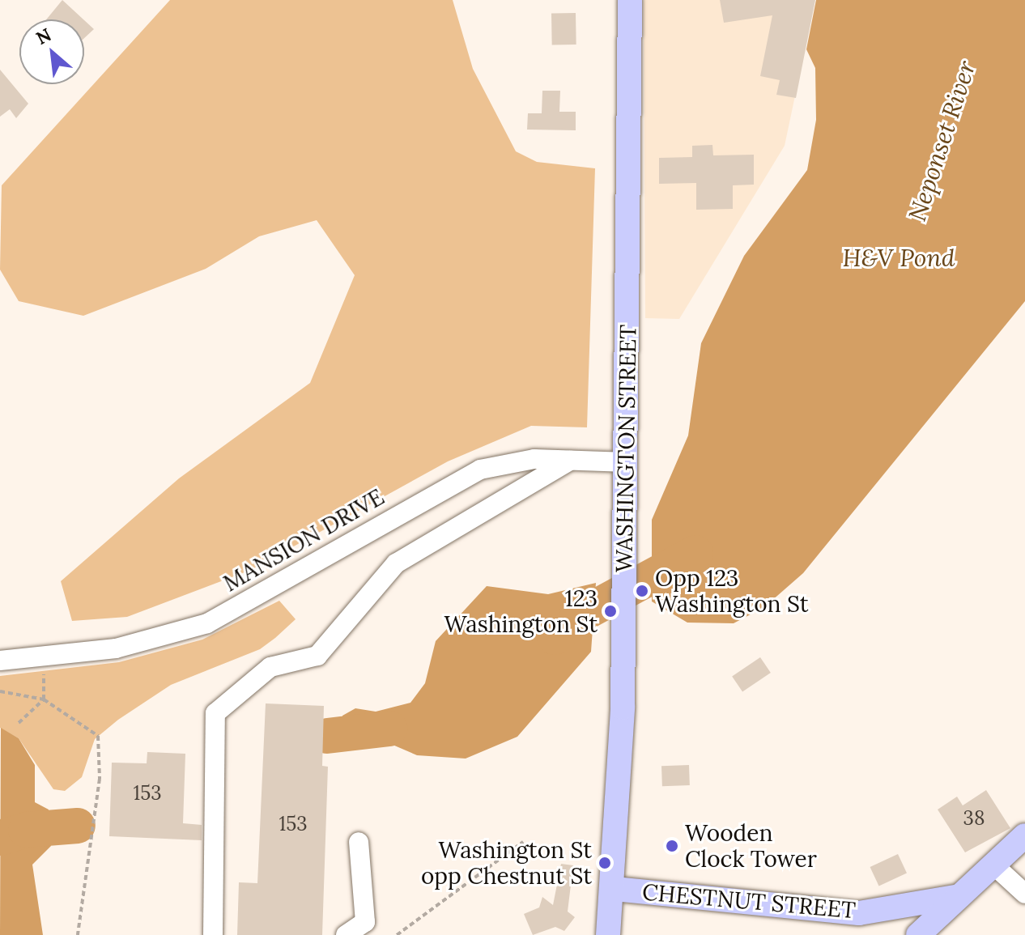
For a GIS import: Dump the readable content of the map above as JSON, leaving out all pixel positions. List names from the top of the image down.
{
  "streets": {
    "main road": ["WASHINGTON STREET", "CHESTNUT STREET"],
    "street": ["MANSION DRIVE"]
  },
  "crossings": [
    ["WASHINGTON STREET", "MANSION DRIVE"],
    ["WASHINGTON STREET", "CHESTNUT STREET"]
  ],
  "water": ["Neponset River", "H&V Pond"],
  "places": [
    "Opp 123 Washington St",
    "123 Washington St",
    "Wooden Clock Tower",
    "Washington St opp Chestnut St"
  ],
  "house_numbers": ["153", "38", "153"],
  "north": "top left"
}
